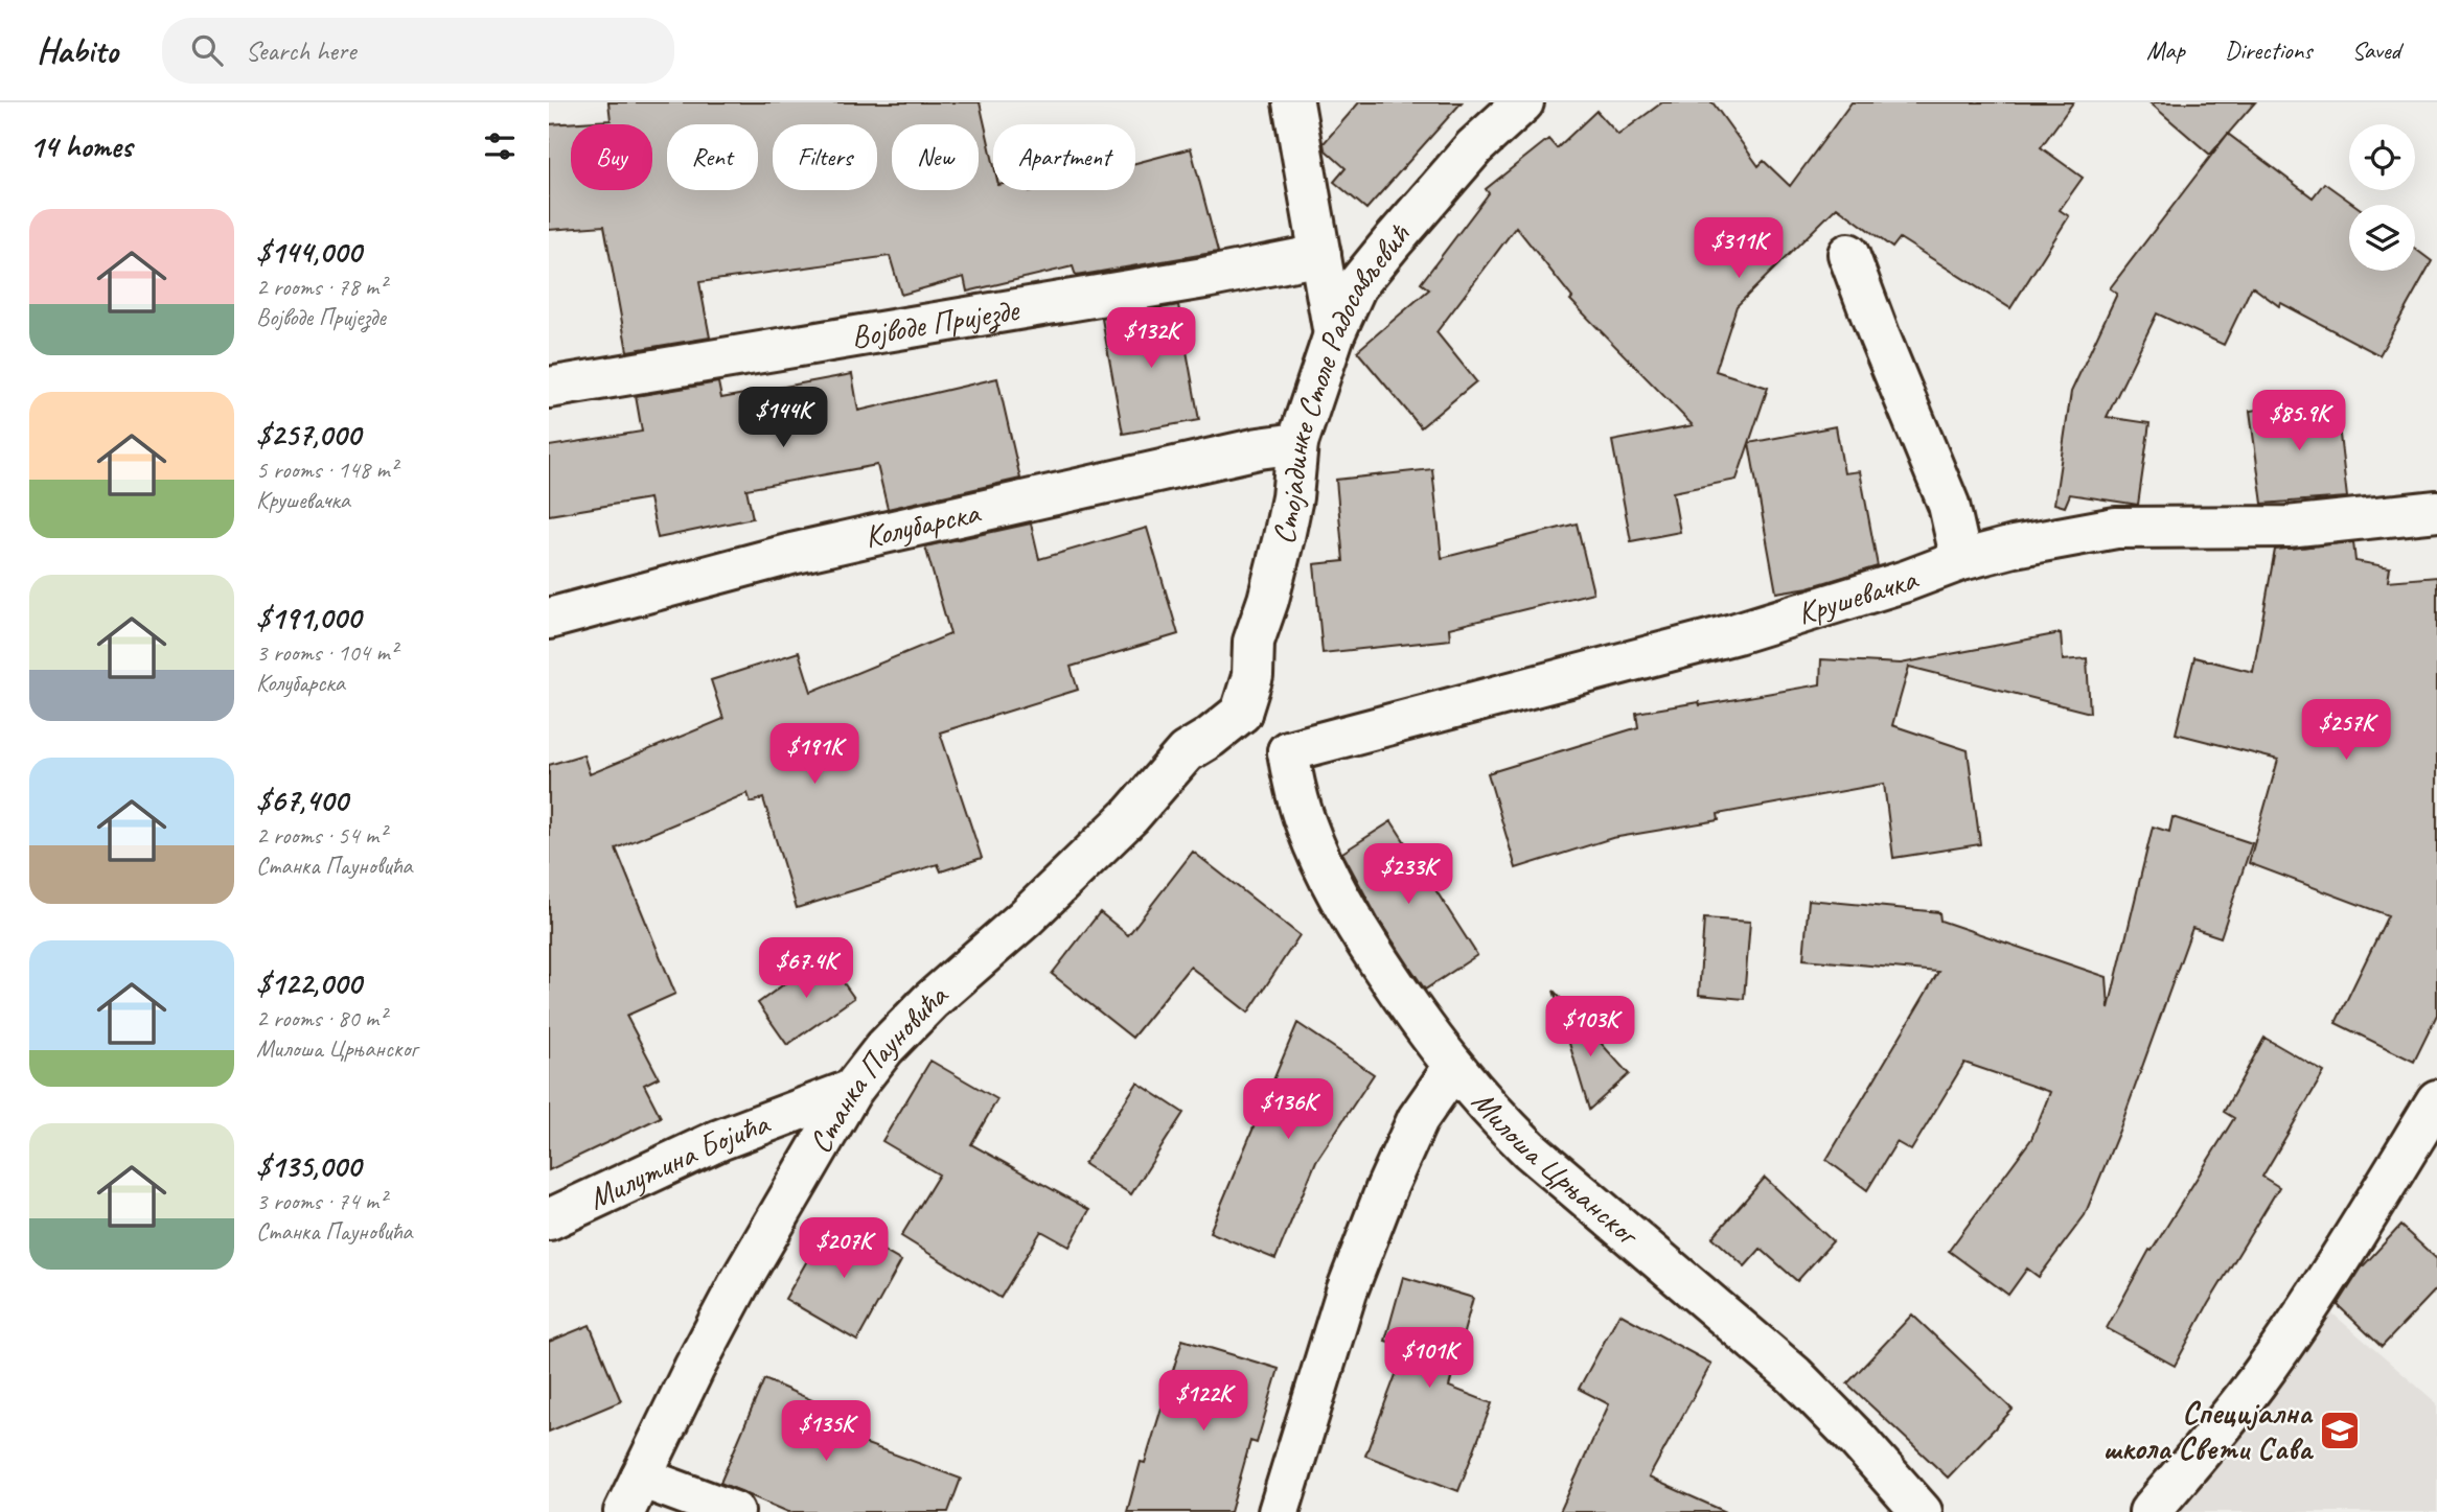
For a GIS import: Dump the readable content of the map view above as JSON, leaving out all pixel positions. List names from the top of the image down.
{
  "streets": {
    "street": [
      "Војводе Пријезде",
      "Стојадинке Столе Радосављевић",
      "Колубарска",
      "Крушевачка",
      "Станка Пауновића",
      "Милутина Бојића",
      "Милоша Црњанског"
    ]
  },
  "crossings": [
    ["Стојадинке Столе Радосављевић", "Колубарска"],
    ["Стојадинке Столе Радосављевић", "Станка Пауновића"],
    ["Крушевачка", "Милоша Црњанског"],
    ["Станка Пауновића", "Милутина Бојића"]
  ],
  "places": {
    "school or university": ["Специјална школа Свети Сава"]
  },
  "page": {
    "header": "Habito",
    "search": "Search here",
    "nav": ["Map", "Directions", "Saved"],
    "heading": "14 homes",
    "chip": [
      "Buy",
      "Rent",
      "Filters",
      "New",
      "Apartment"
    ],
    "list": [
      {
        "name": "$144,000",
        "note": "2 rooms · 78 m² · Војводе Пријезде"
      },
      {
        "name": "$257,000",
        "note": "5 rooms · 148 m² · Крушевачка"
      },
      {
        "name": "$191,000",
        "note": "3 rooms · 104 m² · Колубарска"
      },
      {
        "name": "$67,400",
        "note": "2 rooms · 54 m² · Станка Пауновића"
      },
      {
        "name": "$122,000",
        "note": "2 rooms · 80 m² · Милоша Црњанског"
      },
      {
        "name": "$135,000",
        "note": "3 rooms · 74 m² · Станка Пауновића"
      }
    ],
    "price": [
      "$311K",
      "$132K",
      "$144K",
      "$85.9K",
      "$257K",
      "$191K",
      "$233K",
      "$67.4K",
      "$103K",
      "$136K",
      "$207K",
      "$101K",
      "$122K",
      "$135K"
    ]
  }
}
